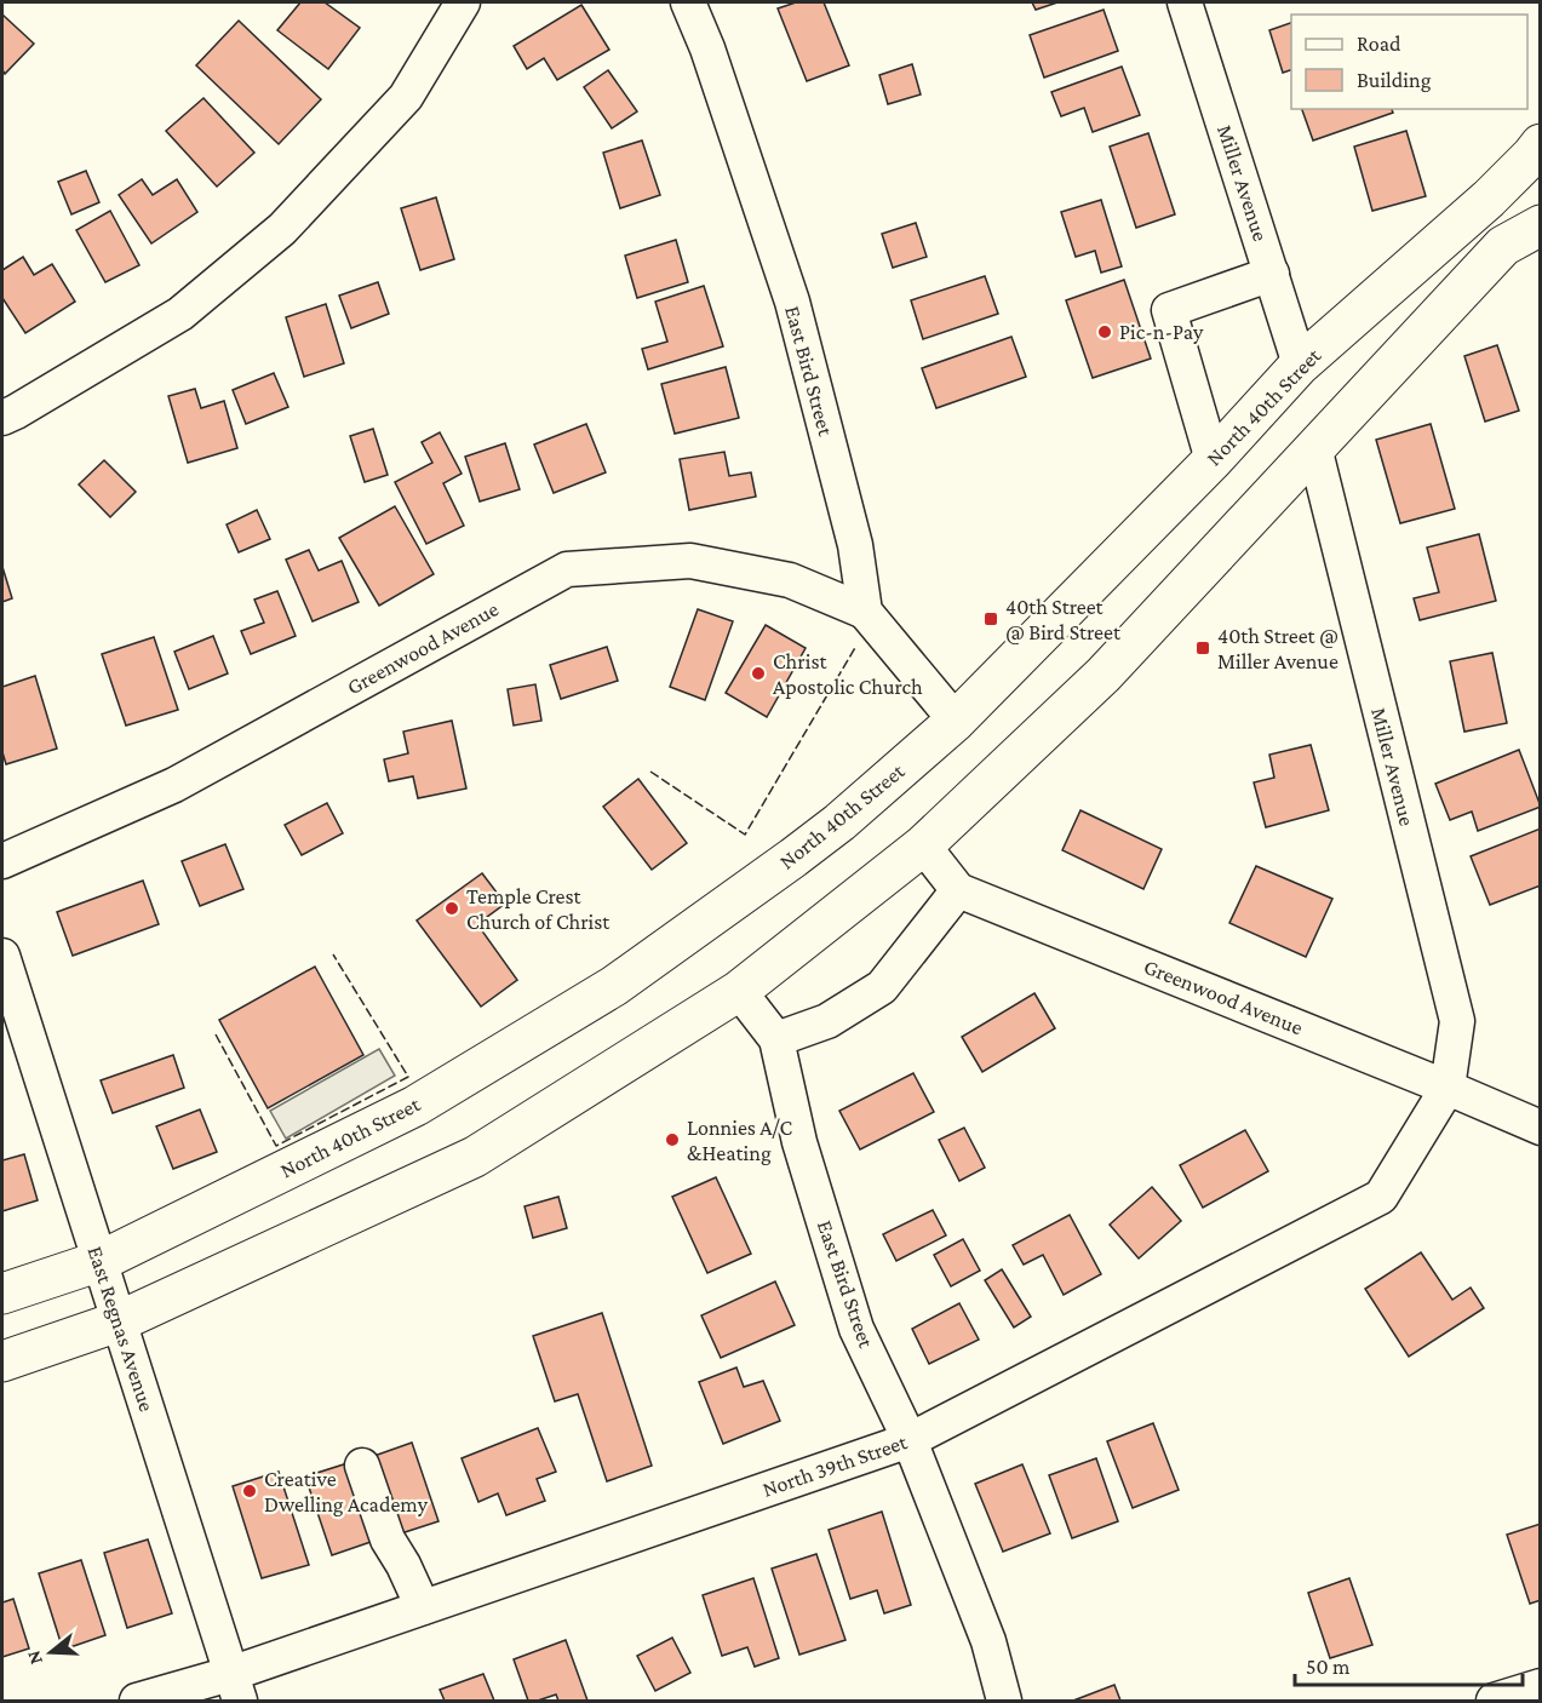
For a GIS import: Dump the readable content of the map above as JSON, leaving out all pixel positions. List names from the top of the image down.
{
  "streets": {
    "main road": ["North 40th Street"],
    "street": [
      "Miller Avenue",
      "East Bird Street",
      "Greenwood Avenue",
      "East Regnas Avenue",
      "North 39th Street"
    ]
  },
  "crossings": [
    ["Miller Avenue", "North 40th Street"],
    ["Miller Avenue", "Greenwood Avenue"],
    ["Miller Avenue", "North 39th Street"],
    ["East Bird Street", "Greenwood Avenue"],
    ["East Bird Street", "North 39th Street"],
    ["North 40th Street", "East Regnas Avenue"],
    ["Greenwood Avenue", "North 39th Street"],
    ["East Regnas Avenue", "North 39th Street"]
  ],
  "places": {
    "other": [
      "Pic-n-Pay",
      "Christ Apostolic Church",
      "Temple Crest Church of Christ",
      "Lonnies A/C &Heating",
      "Creative Dwelling Academy"
    ],
    "transit": ["40th Street @ Bird Street", "40th Street @ Miller Avenue"]
  },
  "legend": ["Road", "Building"],
  "scale_bar": "50 m",
  "north": "left"
}
